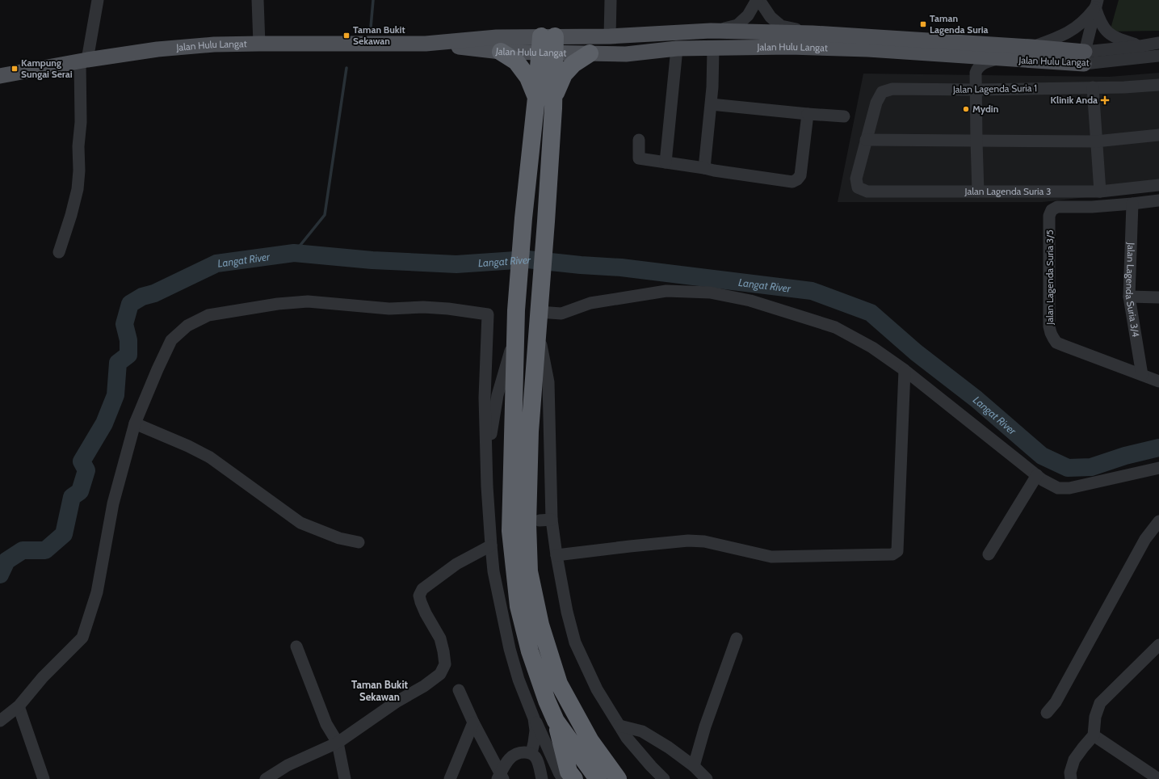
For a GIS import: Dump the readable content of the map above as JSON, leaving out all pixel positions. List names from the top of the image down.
{
  "streets": {
    "main road": ["Jalan Hulu Langat"],
    "street": [
      "Jalan Lagenda Suria 1",
      "Jalan Lagenda Suria 3",
      "Jalan Lagenda Suria 3/5",
      "Jalan Lagenda Suria 3/4"
    ]
  },
  "crossings": [
    ["Jalan Lagenda Suria 1", "Jalan Lagenda Suria 3"],
    ["Jalan Lagenda Suria 3", "Jalan Lagenda Suria 3/5"],
    ["Jalan Lagenda Suria 3", "Jalan Lagenda Suria 3/4"],
    ["Jalan Lagenda Suria 3/5", "Jalan Lagenda Suria 3/4"]
  ],
  "districts": ["Taman Bukit Sekawan"],
  "water": ["Langat River"],
  "places": {
    "transit": ["Taman Lagenda Suria", "Taman Bukit Sekawan", "Kampung Sungai Serai"],
    "health": ["Klinik Anda"],
    "other": ["Mydin"]
  }
}
